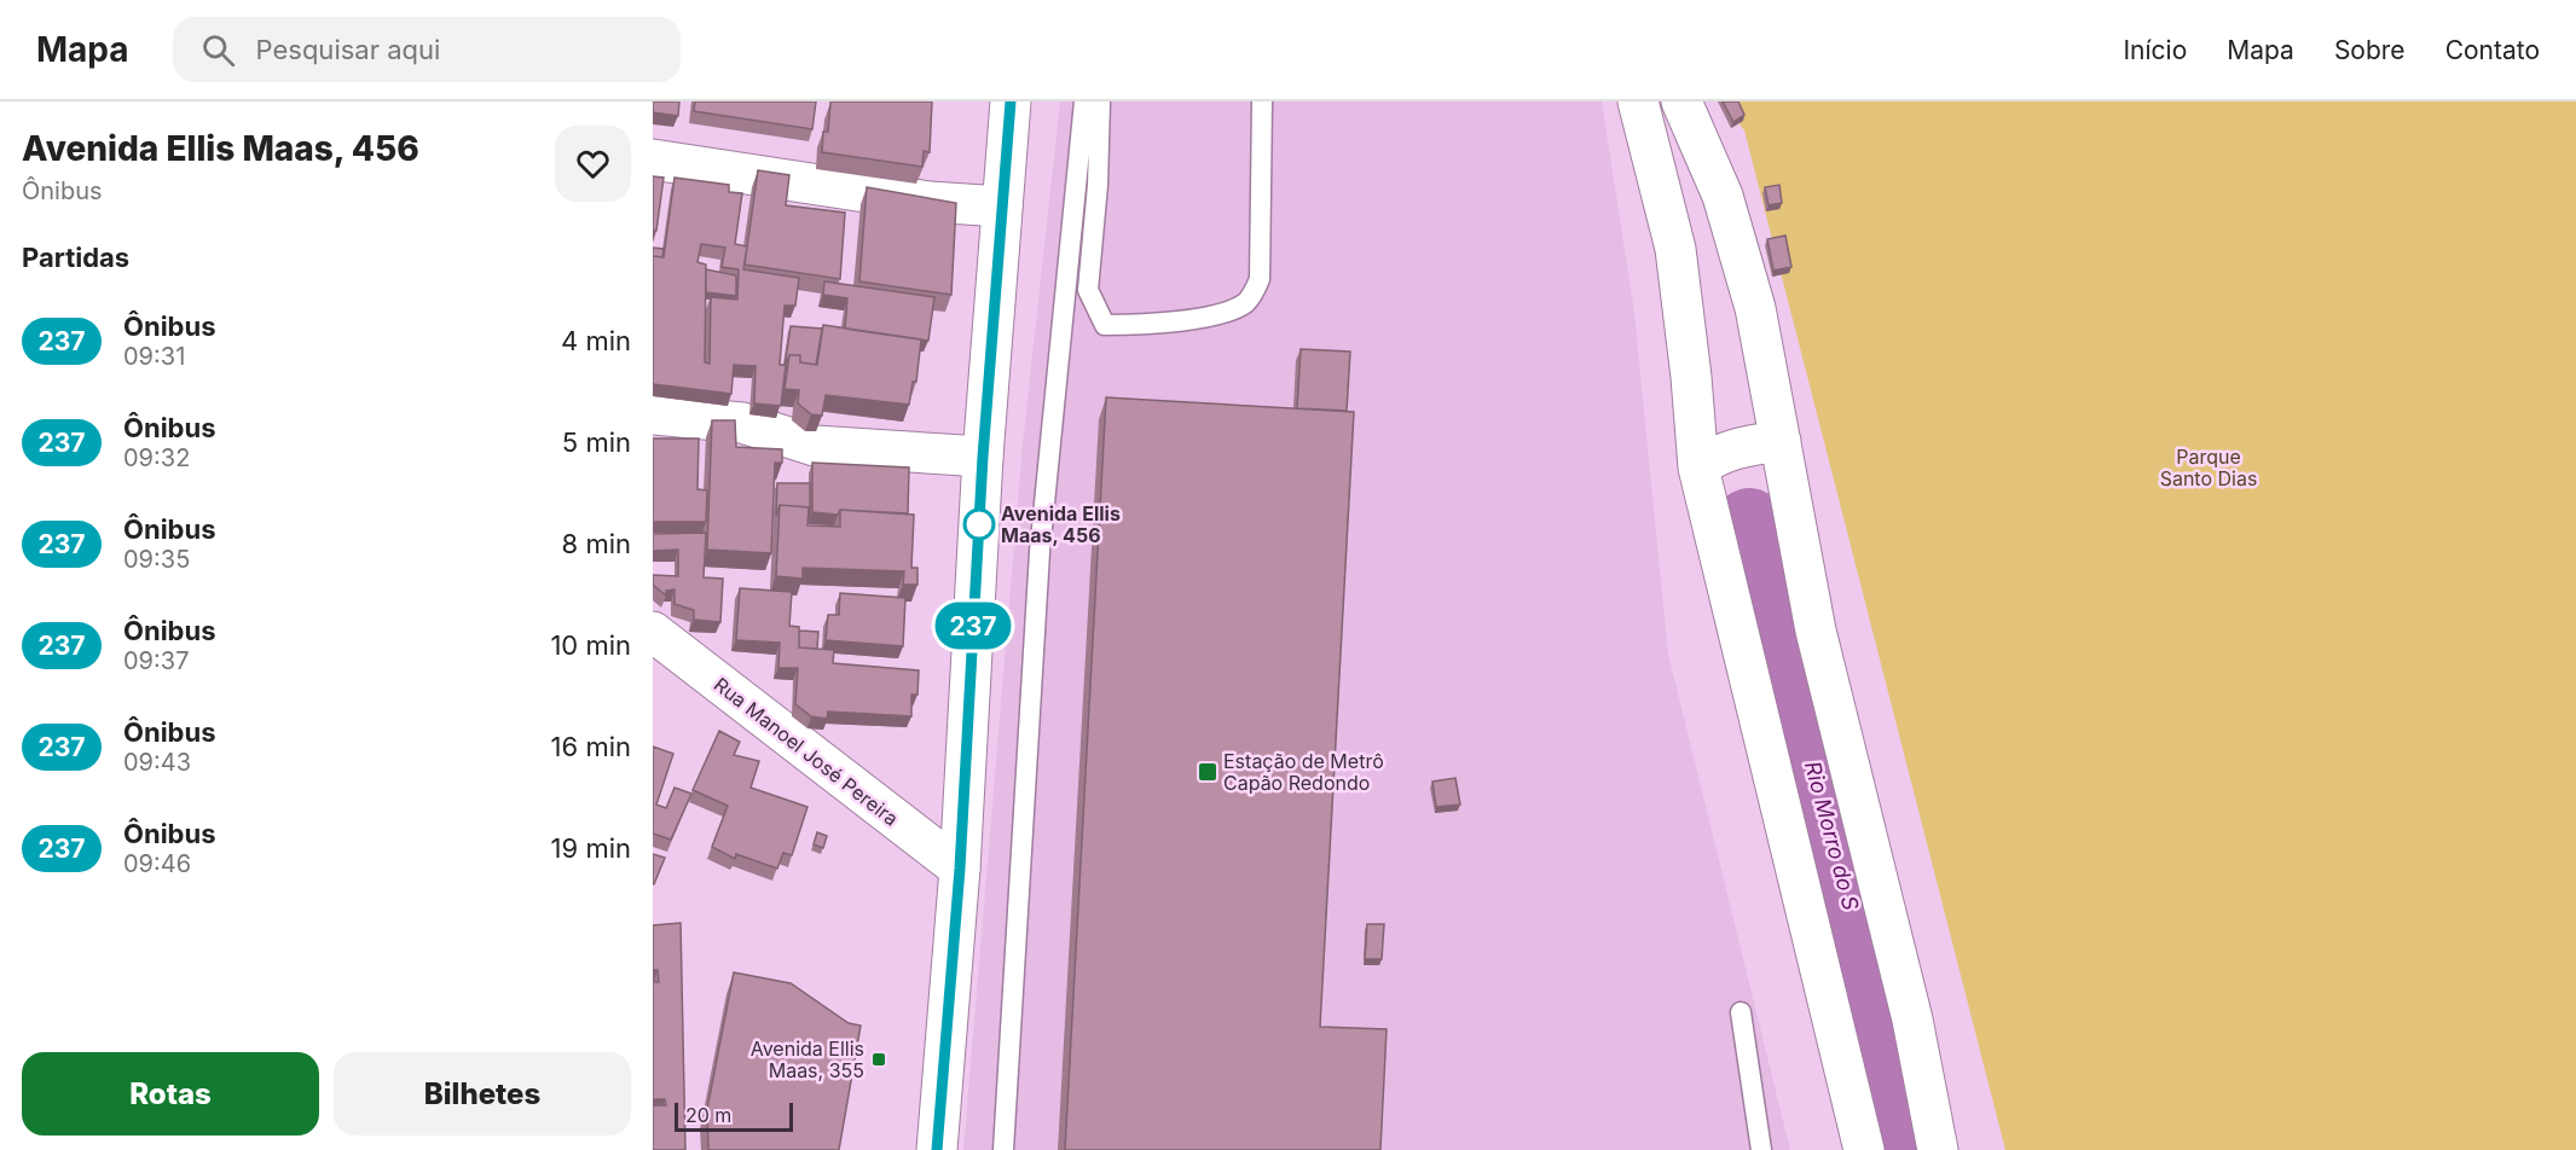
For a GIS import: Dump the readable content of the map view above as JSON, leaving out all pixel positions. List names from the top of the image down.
{
  "streets": {
    "main road": ["Rua Manoel José Pereira"]
  },
  "water": ["Rio Morro do S"],
  "parks": ["Parque Santo Dias"],
  "places": {
    "other": ["Avenida Ellis Maas, 456"],
    "transit": ["Estação de Metrô Capão Redondo", "Avenida Ellis Maas, 355"]
  },
  "lines": ["bus line 237"],
  "scale_bar": "20 m",
  "page": {
    "header": "Mapa",
    "search": "Pesquisar aqui",
    "nav": [
      "Início",
      "Mapa",
      "Sobre",
      "Contato"
    ],
    "heading": [
      ["Avenida Ellis Maas, 456", "Ônibus"],
      "Partidas"
    ],
    "on_map": "237",
    "list": [
      {
        "mark": "237",
        "name": "Ônibus",
        "note": "09:31",
        "value": "4 min"
      },
      {
        "mark": "237",
        "name": "Ônibus",
        "note": "09:32",
        "value": "5 min"
      },
      {
        "mark": "237",
        "name": "Ônibus",
        "note": "09:35",
        "value": "8 min"
      },
      {
        "mark": "237",
        "name": "Ônibus",
        "note": "09:37",
        "value": "10 min"
      },
      {
        "mark": "237",
        "name": "Ônibus",
        "note": "09:43",
        "value": "16 min"
      },
      {
        "mark": "237",
        "name": "Ônibus",
        "note": "09:46",
        "value": "19 min"
      }
    ],
    "buttons": ["Rotas", "Bilhetes"],
    "scale": "20 m"
  }
}
